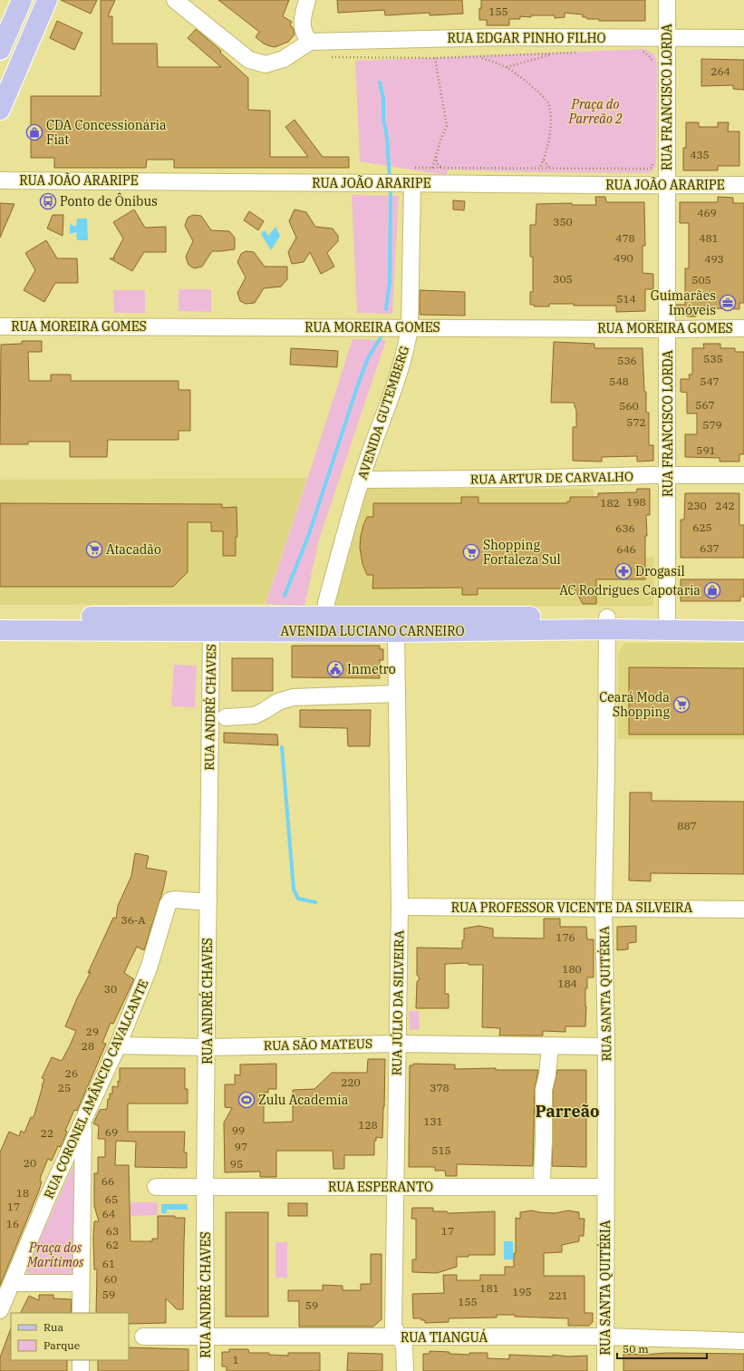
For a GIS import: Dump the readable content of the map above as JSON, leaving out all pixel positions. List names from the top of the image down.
{
  "streets": {
    "main road": ["AVENIDA LUCIANO CARNEIRO"],
    "street": [
      "RUA EDGAR PINHO FILHO",
      "RUA FRANCISCO LORDA",
      "RUA JOÃO ARARIPE",
      "RUA MOREIRA GOMES",
      "AVENIDA GUTEMBERG",
      "RUA ARTUR DE CARVALHO",
      "RUA ANDRÉ CHAVES",
      "RUA PROFESSOR VICENTE DA SILVEIRA",
      "RUA SANTA QUITÉRIA",
      "RUA JÚLIO DA SILVEIRA",
      "RUA SÃO MATEUS",
      "RUA CORONEL AMÂNCIO CAVALCANTE",
      "RUA ESPERANTO",
      "RUA TIANGUÁ"
    ]
  },
  "crossings": [
    ["RUA EDGAR PINHO FILHO", "RUA FRANCISCO LORDA"],
    ["RUA FRANCISCO LORDA", "RUA JOÃO ARARIPE"],
    ["RUA FRANCISCO LORDA", "RUA MOREIRA GOMES"],
    ["RUA FRANCISCO LORDA", "RUA ARTUR DE CARVALHO"],
    ["RUA FRANCISCO LORDA", "AVENIDA LUCIANO CARNEIRO"],
    ["RUA JOÃO ARARIPE", "AVENIDA GUTEMBERG"],
    ["RUA MOREIRA GOMES", "AVENIDA GUTEMBERG"],
    ["AVENIDA GUTEMBERG", "RUA ARTUR DE CARVALHO"],
    ["AVENIDA GUTEMBERG", "AVENIDA LUCIANO CARNEIRO"],
    ["AVENIDA LUCIANO CARNEIRO", "RUA ANDRÉ CHAVES"],
    ["AVENIDA LUCIANO CARNEIRO", "RUA SANTA QUITÉRIA"],
    ["AVENIDA LUCIANO CARNEIRO", "RUA JÚLIO DA SILVEIRA"],
    ["RUA ANDRÉ CHAVES", "RUA SÃO MATEUS"],
    ["RUA ANDRÉ CHAVES", "RUA CORONEL AMÂNCIO CAVALCANTE"],
    ["RUA ANDRÉ CHAVES", "RUA ESPERANTO"],
    ["RUA ANDRÉ CHAVES", "RUA TIANGUÁ"],
    ["RUA PROFESSOR VICENTE DA SILVEIRA", "RUA SANTA QUITÉRIA"],
    ["RUA PROFESSOR VICENTE DA SILVEIRA", "RUA JÚLIO DA SILVEIRA"],
    ["RUA SANTA QUITÉRIA", "RUA SÃO MATEUS"],
    ["RUA SANTA QUITÉRIA", "RUA ESPERANTO"],
    ["RUA SANTA QUITÉRIA", "RUA TIANGUÁ"],
    ["RUA JÚLIO DA SILVEIRA", "RUA SÃO MATEUS"],
    ["RUA JÚLIO DA SILVEIRA", "RUA ESPERANTO"],
    ["RUA JÚLIO DA SILVEIRA", "RUA TIANGUÁ"],
    ["RUA SÃO MATEUS", "RUA CORONEL AMÂNCIO CAVALCANTE"]
  ],
  "districts": ["Parreão"],
  "parks": ["Praça do Parreão 2", "Praça dos Marítimos"],
  "places": {
    "shop": ["CDA Concessionária Fiat", "AC Rodrigues Capotaria"],
    "bus stop": ["Ponto de Ônibus"],
    "office": ["Guimarães Imóveis"],
    "supermarket": ["Atacadão", "Shopping Fortaleza Sul", "Ceará Moda Shopping"],
    "pharmacy": ["Drogasil"],
    "public building": ["Inmetro"],
    "sports": ["Zulu Academia"]
  },
  "house_numbers": [
    "155",
    "264",
    "435",
    "469",
    "350",
    "478",
    "481",
    "490",
    "493",
    "305",
    "505",
    "514",
    "535",
    "536",
    "548",
    "547",
    "567",
    "560",
    "572",
    "579",
    "591",
    "198",
    "182",
    "230",
    "242",
    "625",
    "636",
    "637",
    "646",
    "887",
    "36-A",
    "176",
    "180",
    "184",
    "30",
    "29",
    "28",
    "26",
    "220",
    "25",
    "378",
    "131",
    "128",
    "99",
    "69",
    "22",
    "97",
    "515",
    "20",
    "95",
    "66",
    "18",
    "65",
    "17",
    "64",
    "16",
    "63",
    "17",
    "62",
    "61",
    "60",
    "181",
    "195",
    "59",
    "221",
    "155",
    "59",
    "1"
  ],
  "legend": ["Rua", "Parque"],
  "scale_bar": "50 m"
}
